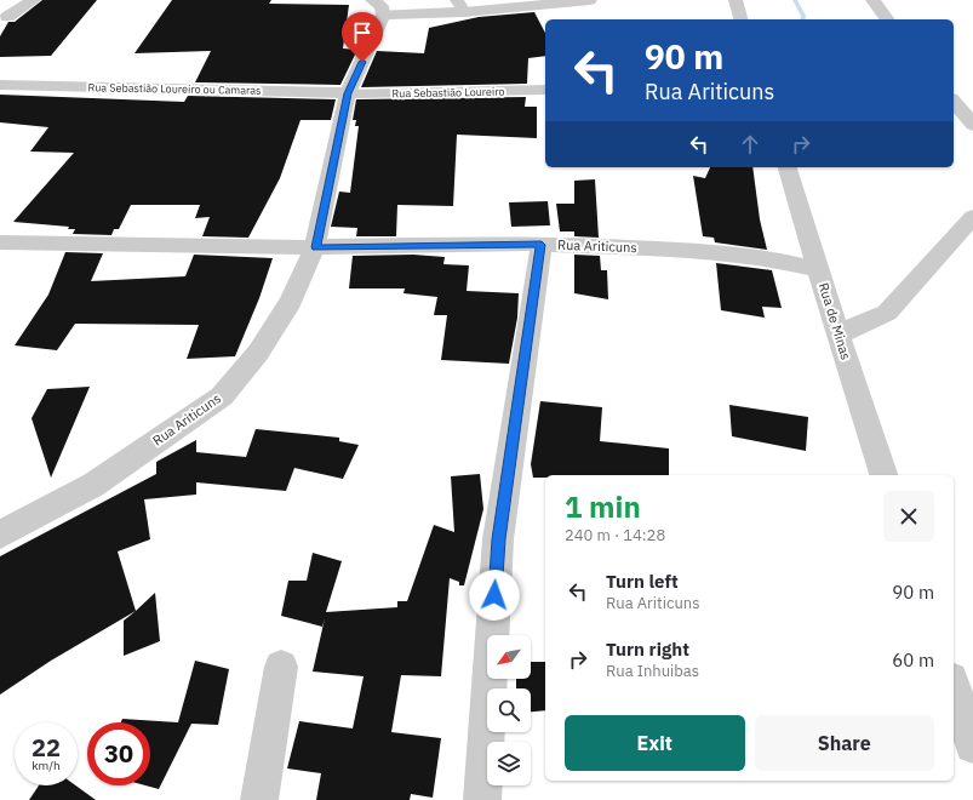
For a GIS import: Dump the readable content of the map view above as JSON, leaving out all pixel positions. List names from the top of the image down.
{
  "streets": {
    "street": [
      "Rua Sebastião Loureiro ou Camaras",
      "Rua Sebastião Loureiro",
      "Rua Ariticuns",
      "Rua de Minas"
    ]
  },
  "crossings": [
    ["Rua Sebastião Loureiro ou Camaras", "Rua Sebastião Loureiro"],
    ["Rua Ariticuns", "Rua de Minas"]
  ],
  "north": "bottom left",
  "page": {
    "turn": ["90 m", "Rua Ariticuns"],
    "heading": ["1 min", "240 m · 14:28"],
    "list": [
      {
        "name": "Turn left",
        "note": "Rua Ariticuns",
        "value": "90 m"
      },
      {
        "name": "Turn right",
        "note": "Rua Inhuibas",
        "value": "60 m"
      }
    ],
    "buttons": ["Exit", "Share"],
    "speed": "22 km/h",
    "limit": "30"
  }
}
